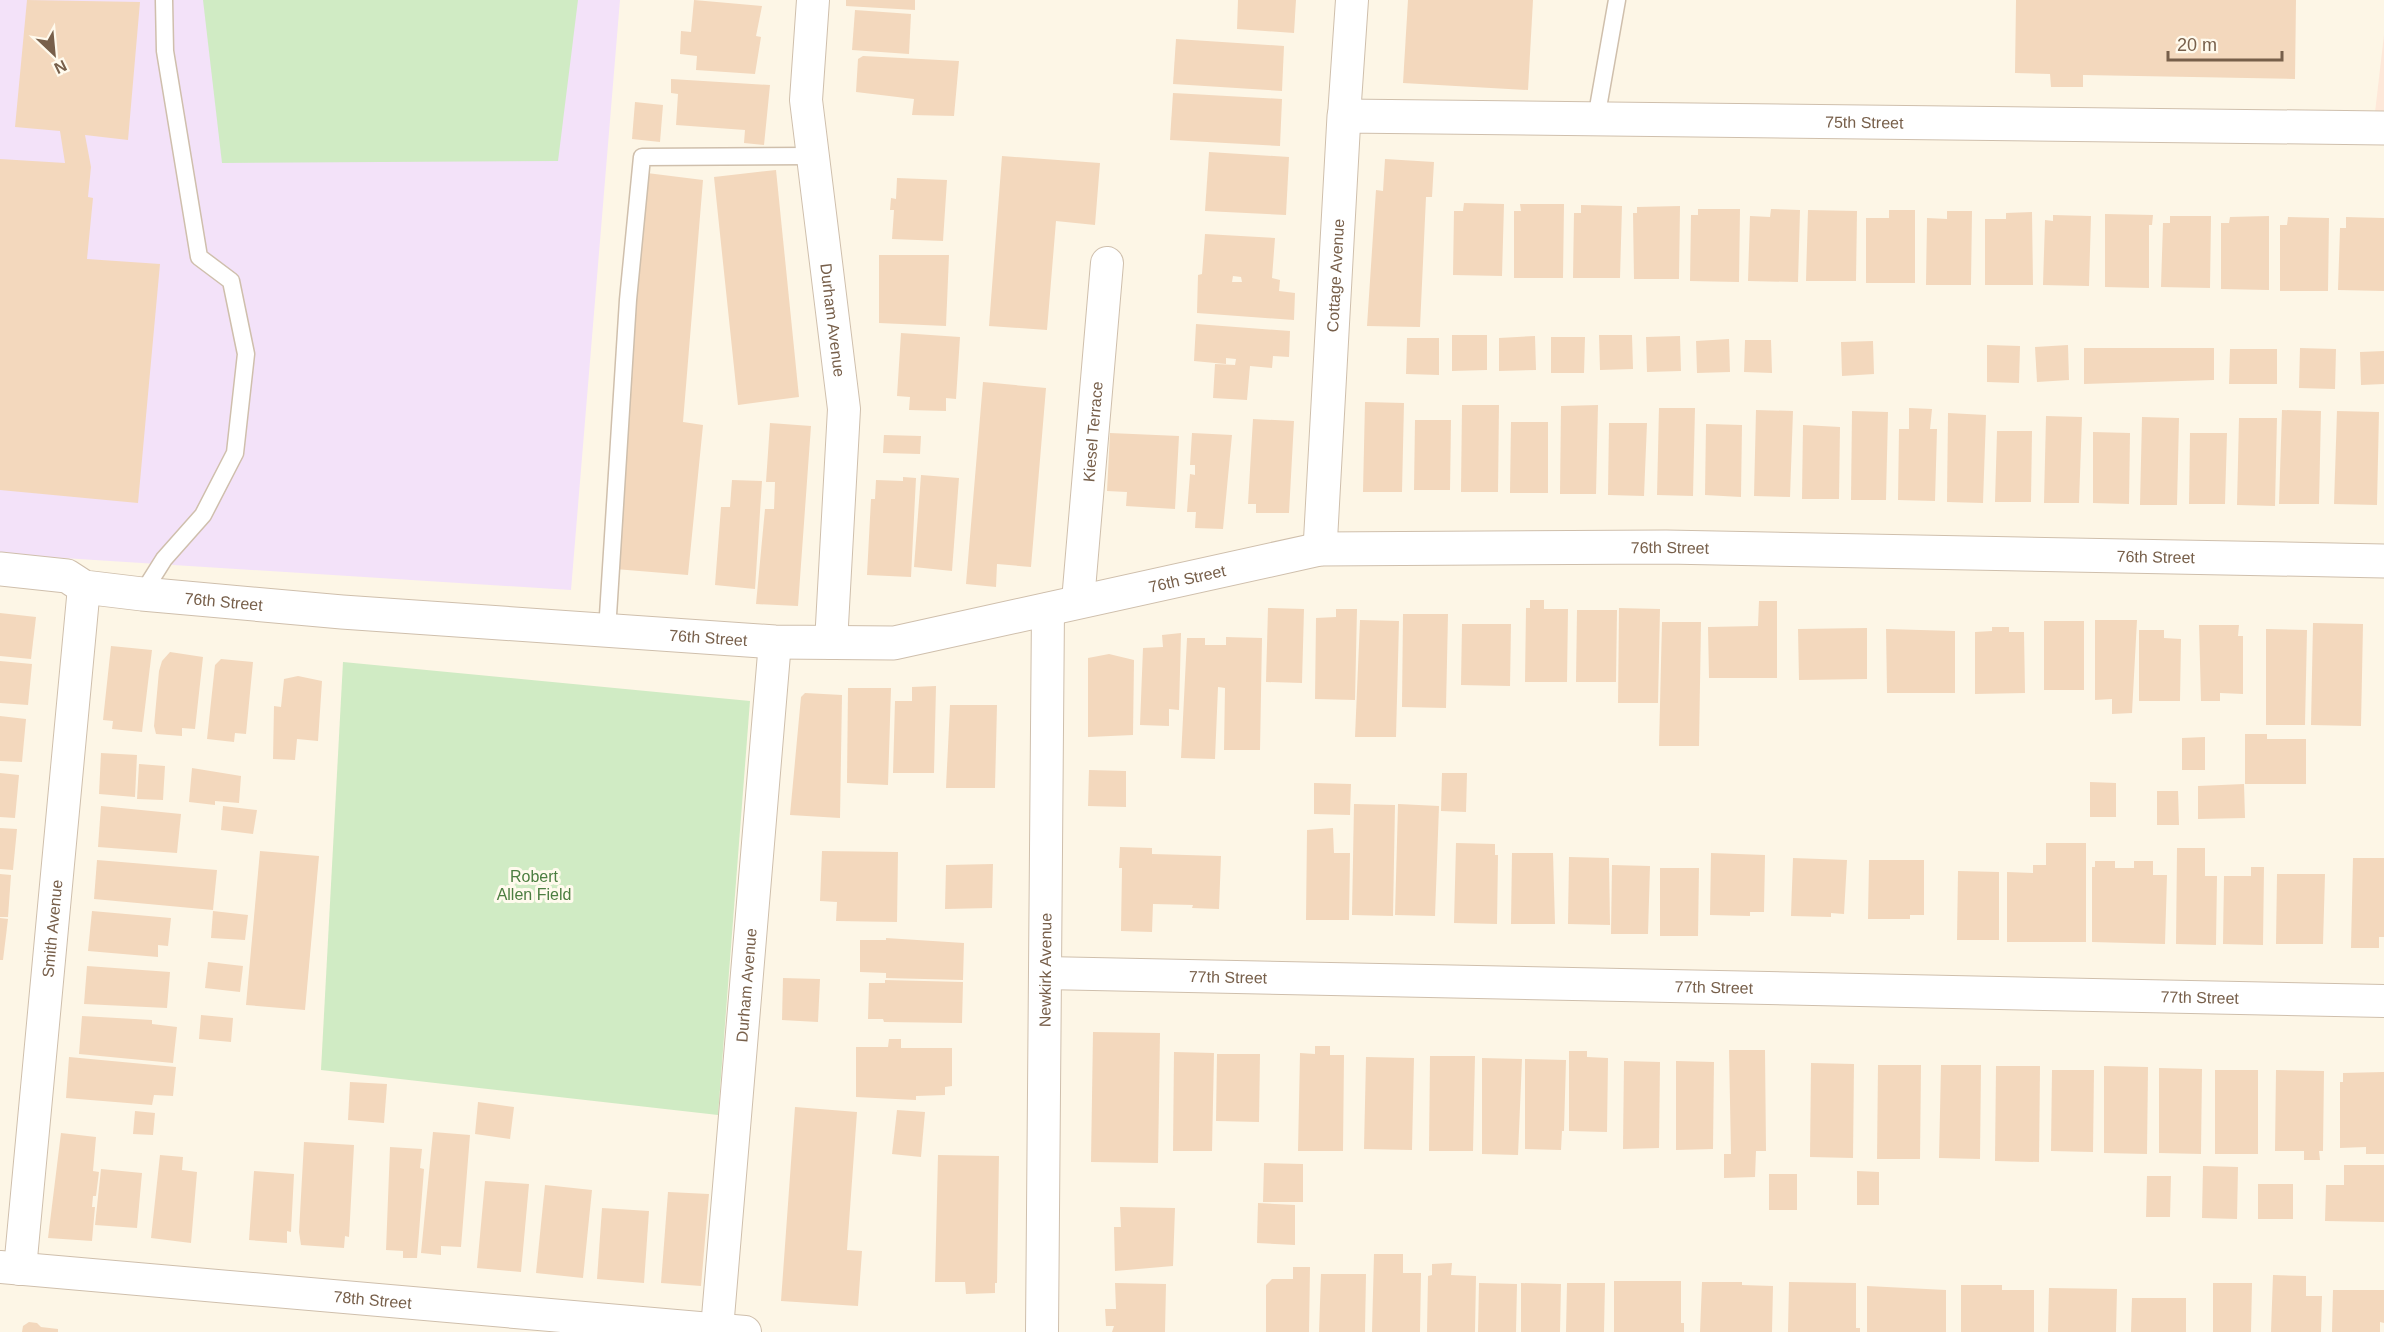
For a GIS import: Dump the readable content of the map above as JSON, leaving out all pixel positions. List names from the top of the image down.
{
  "streets": {
    "street": [
      "75th Street",
      "Cottage Avenue",
      "Durham Avenue",
      "Kiesel Terrace",
      "76th Street",
      "Smith Avenue",
      "Newkirk Avenue",
      "77th Street",
      "78th Street"
    ]
  },
  "crossings": [
    ["75th Street", "Cottage Avenue"],
    ["Cottage Avenue", "76th Street"],
    ["Durham Avenue", "76th Street"],
    ["Durham Avenue", "78th Street"],
    ["Kiesel Terrace", "76th Street"],
    ["Kiesel Terrace", "Newkirk Avenue"],
    ["76th Street", "Smith Avenue"],
    ["76th Street", "Newkirk Avenue"],
    ["Smith Avenue", "78th Street"],
    ["Newkirk Avenue", "77th Street"]
  ],
  "parks": ["Robert Allen Field"],
  "scale_bar": "20 m",
  "north": "bottom right"
}
